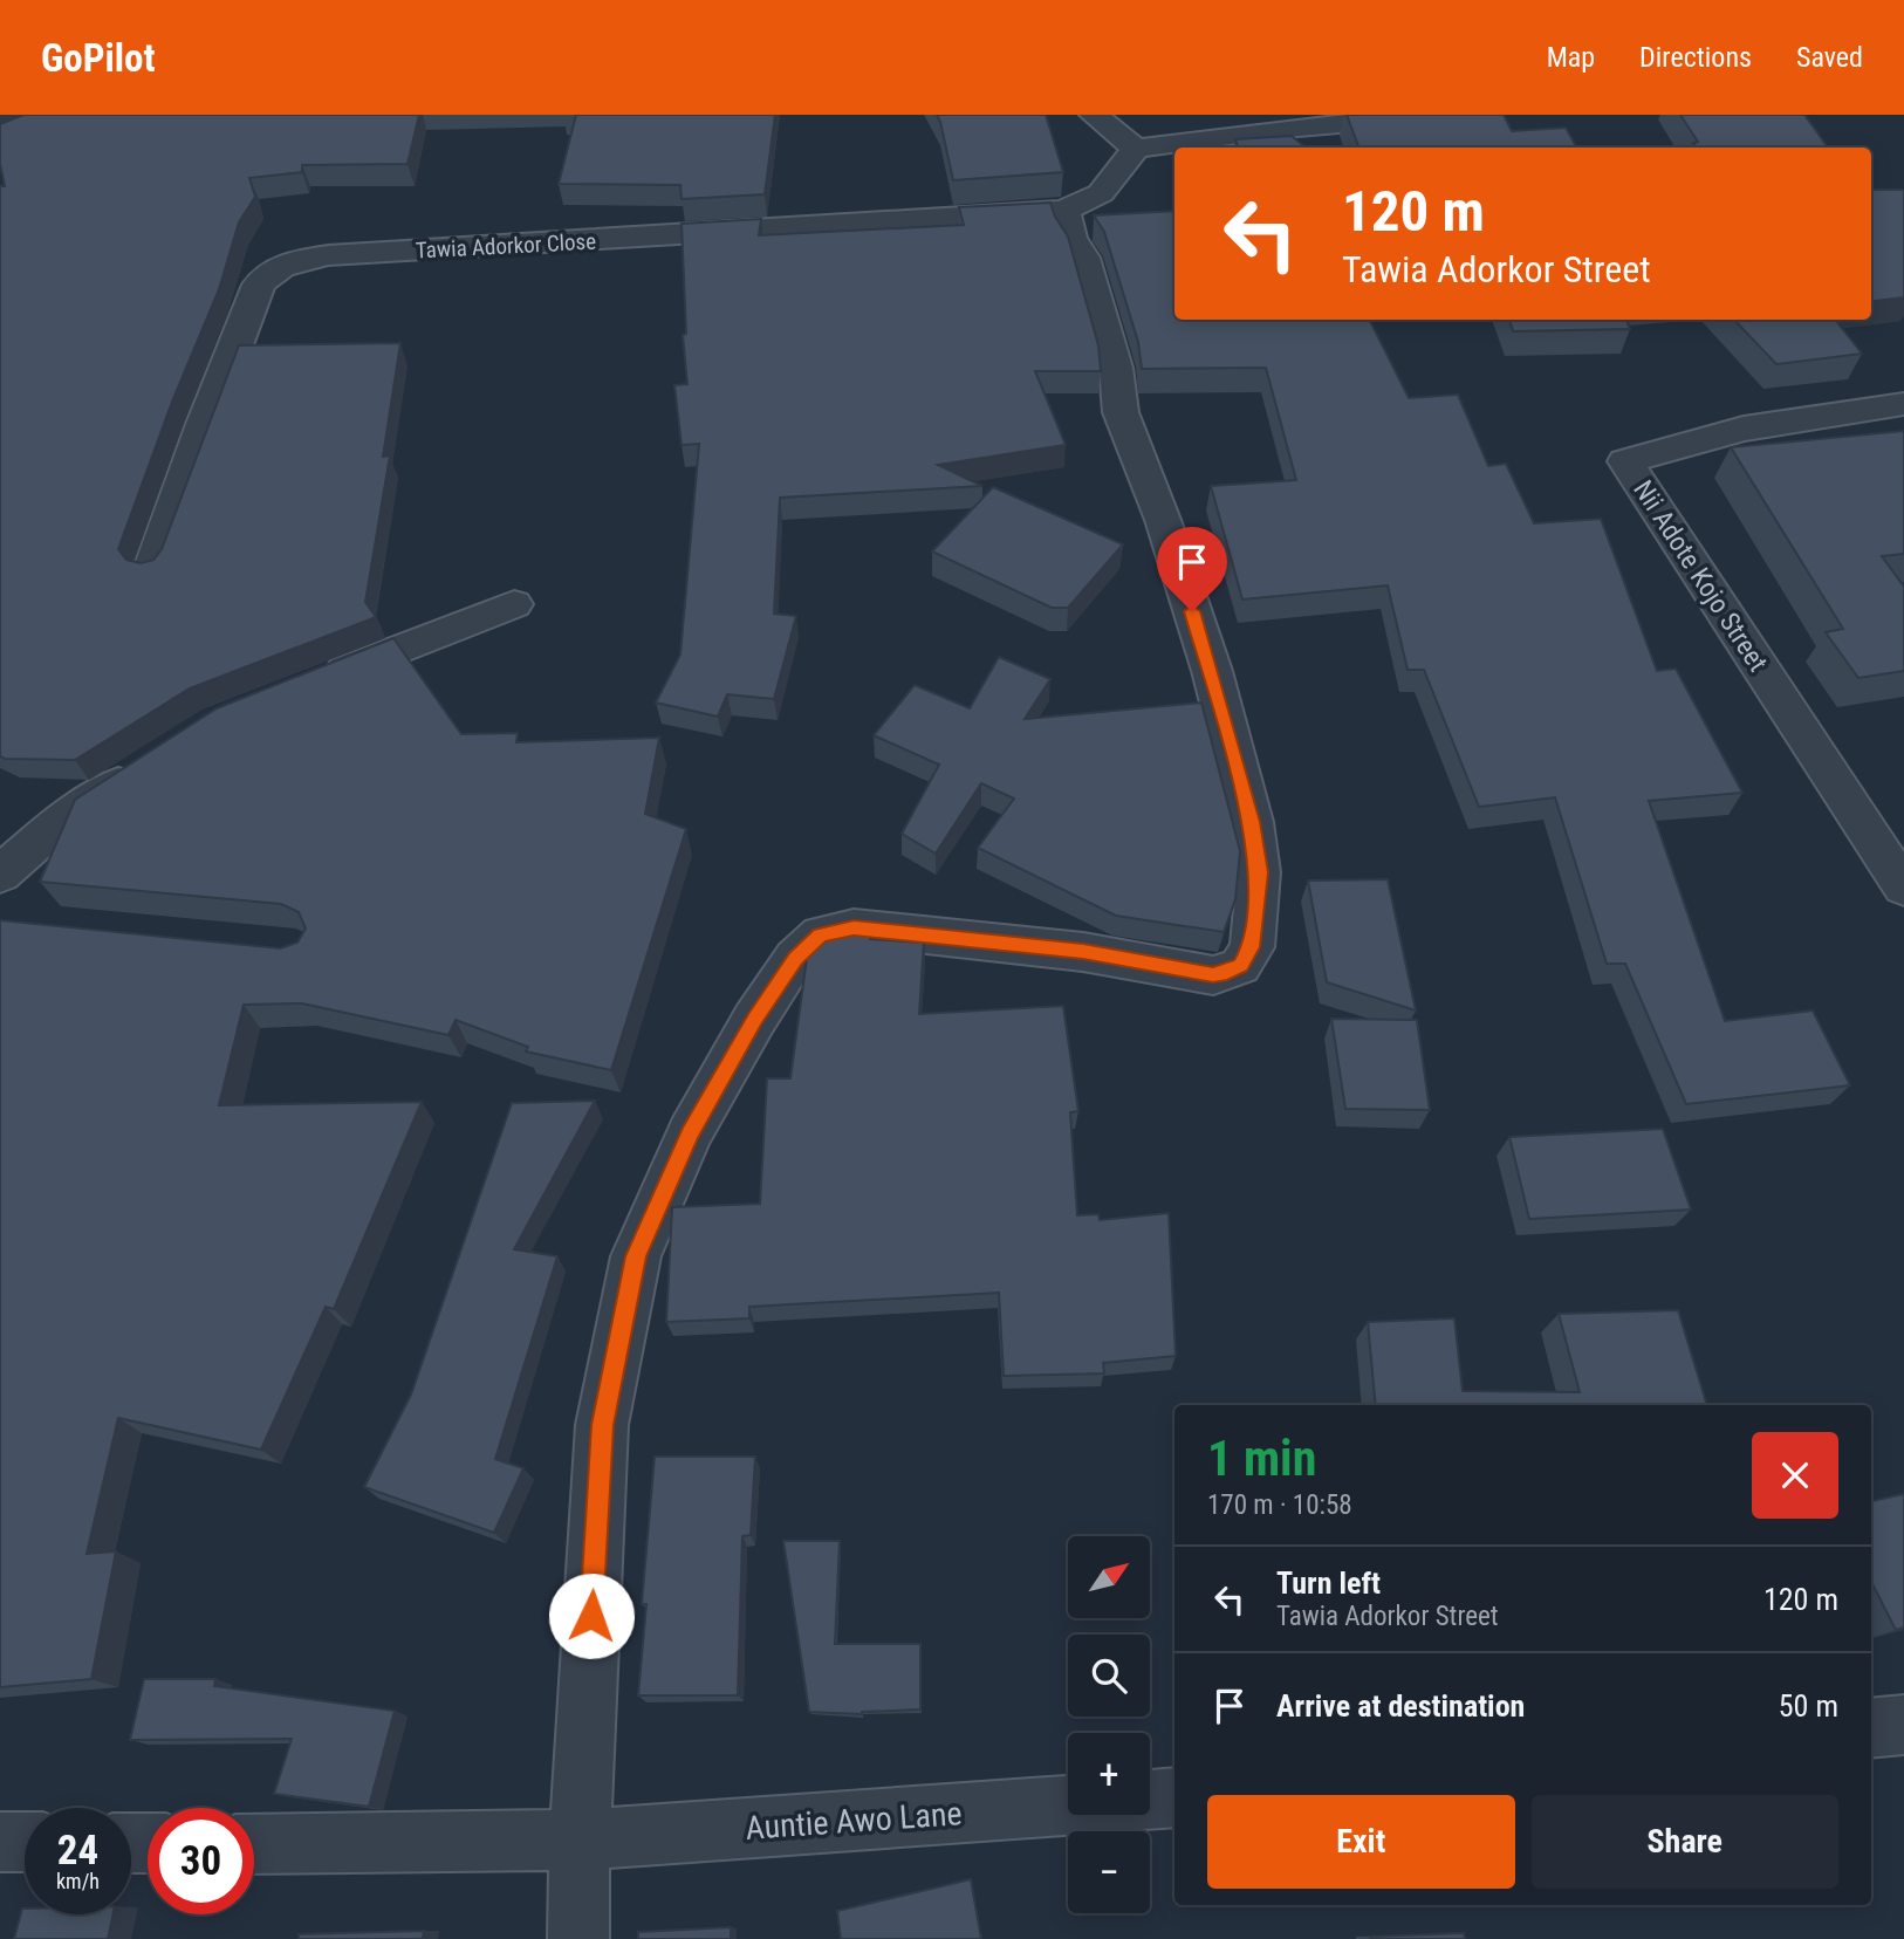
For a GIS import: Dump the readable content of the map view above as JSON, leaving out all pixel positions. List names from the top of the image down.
{
  "streets": {
    "street": ["Tawia Adorkor Close", "Nii Adote Kojo Street", "Auntie Awo Lane"]
  },
  "north": "top right",
  "page": {
    "header": "GoPilot",
    "nav": ["Map", "Directions", "Saved"],
    "turn": ["120 m", "Tawia Adorkor Street"],
    "heading": ["1 min", "170 m · 10:58"],
    "map_buttons": ["+", "−"],
    "list": [
      {
        "name": "Turn left",
        "note": "Tawia Adorkor Street",
        "value": "120 m"
      },
      {
        "name": "Arrive at destination",
        "value": "50 m"
      }
    ],
    "buttons": ["Exit", "Share"],
    "speed": "24 km/h",
    "limit": "30"
  }
}
